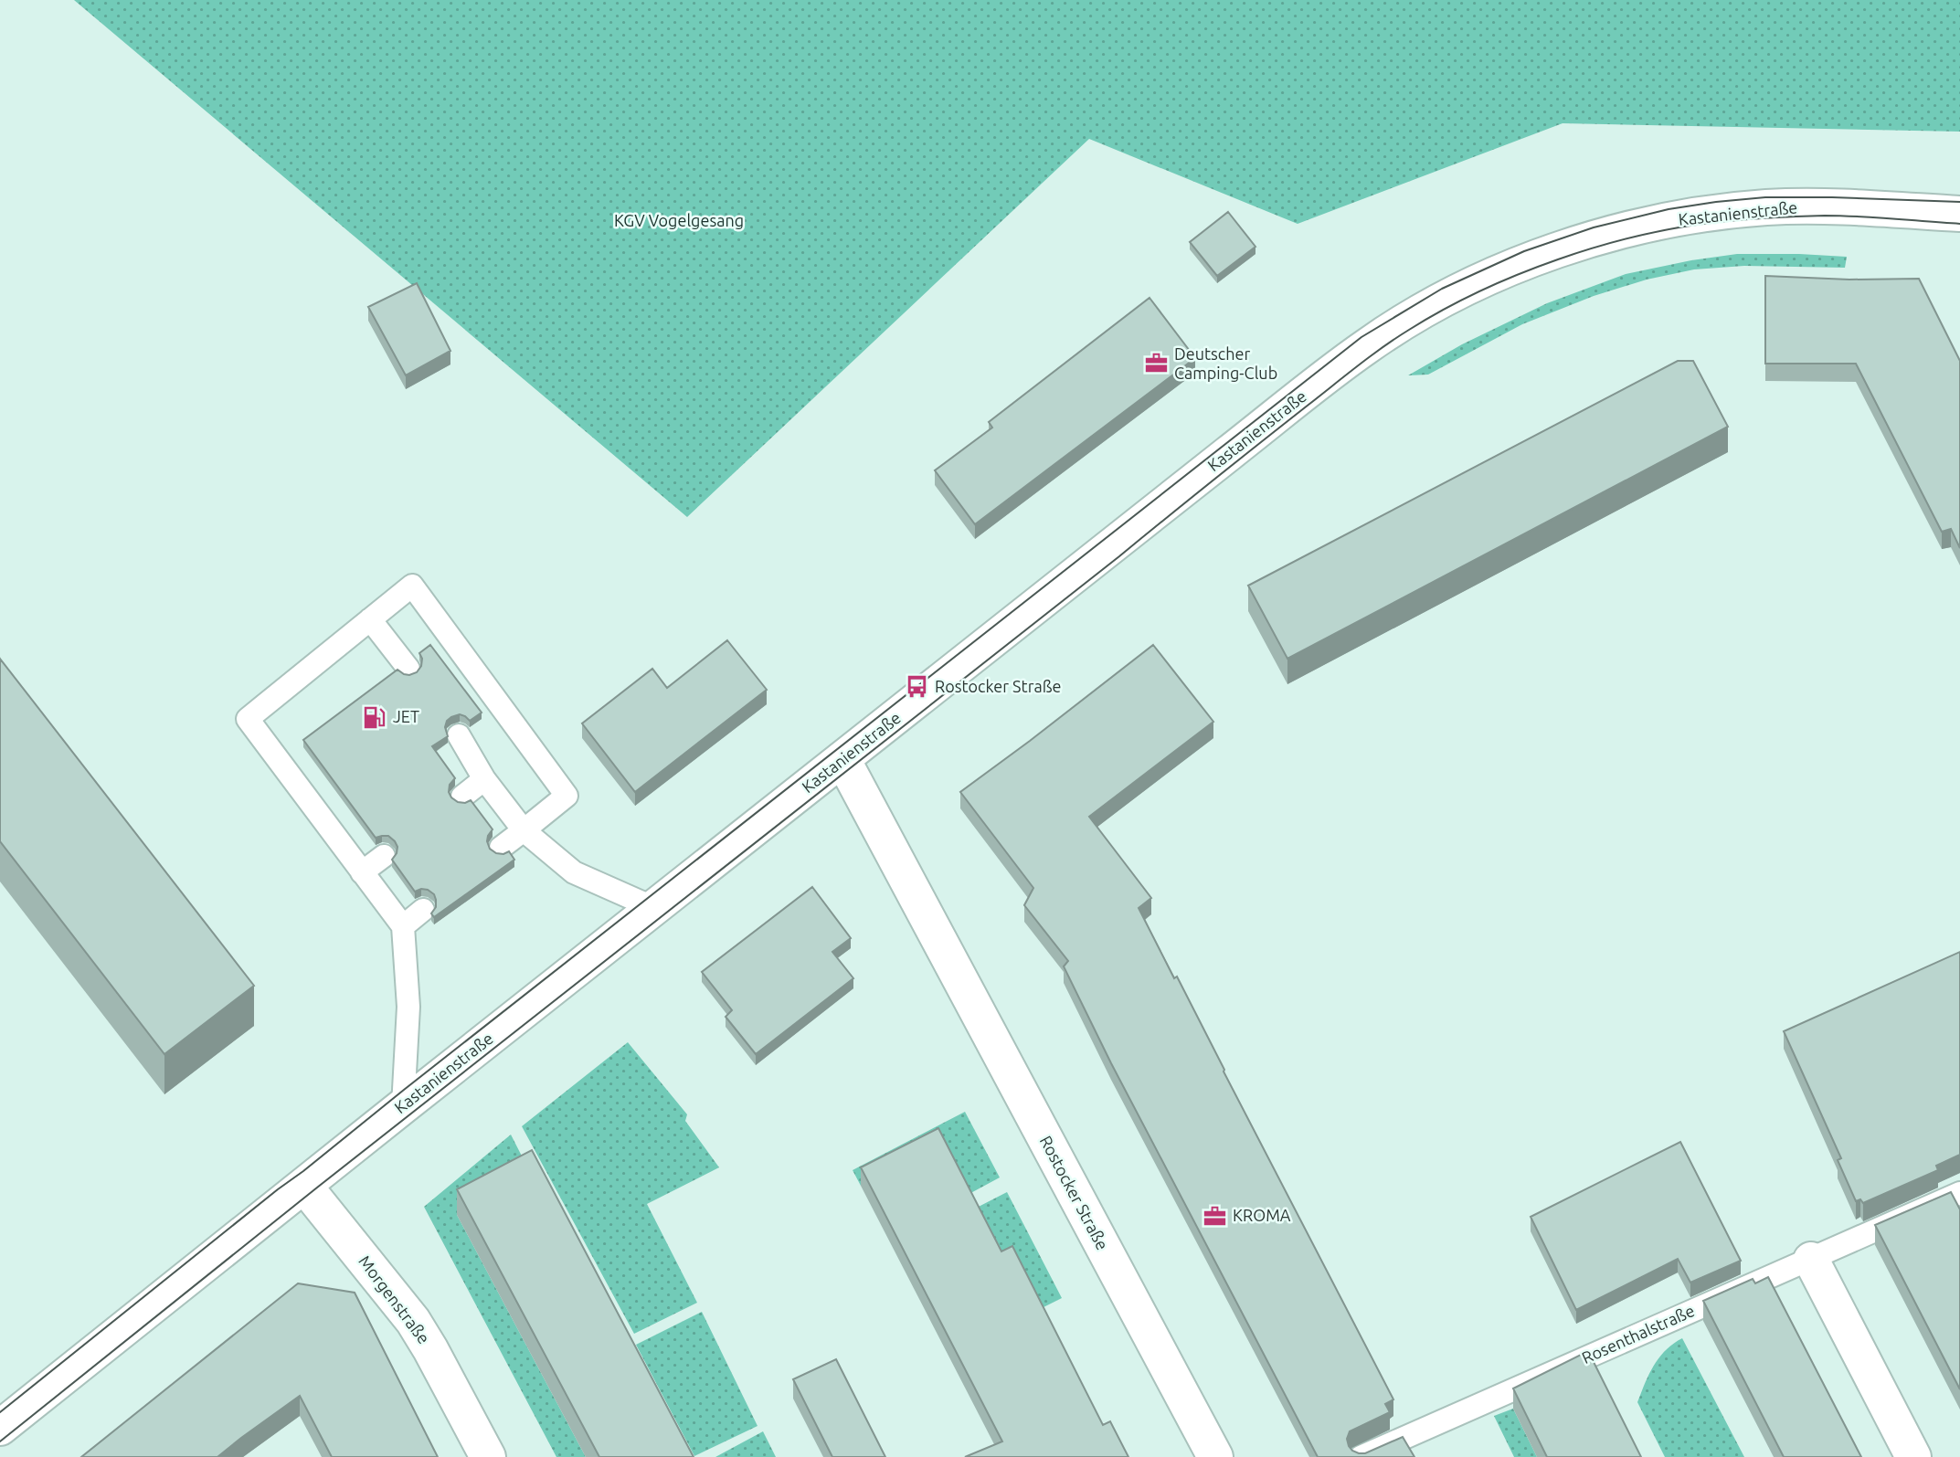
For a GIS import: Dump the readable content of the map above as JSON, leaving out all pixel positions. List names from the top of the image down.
{
  "streets": {
    "main road": ["Kastanienstraße", "Rostocker Straße", "Morgenstraße"],
    "lane": ["Rosenthalstraße"]
  },
  "crossings": [
    ["Kastanienstraße", "Rostocker Straße"],
    ["Kastanienstraße", "Morgenstraße"]
  ],
  "parks": ["KGV Vogelgesang"],
  "places": {
    "office": ["Deutscher Camping-Club", "KROMA"],
    "bus stop": ["Rostocker Straße"],
    "fuel station": ["JET"]
  }
}
